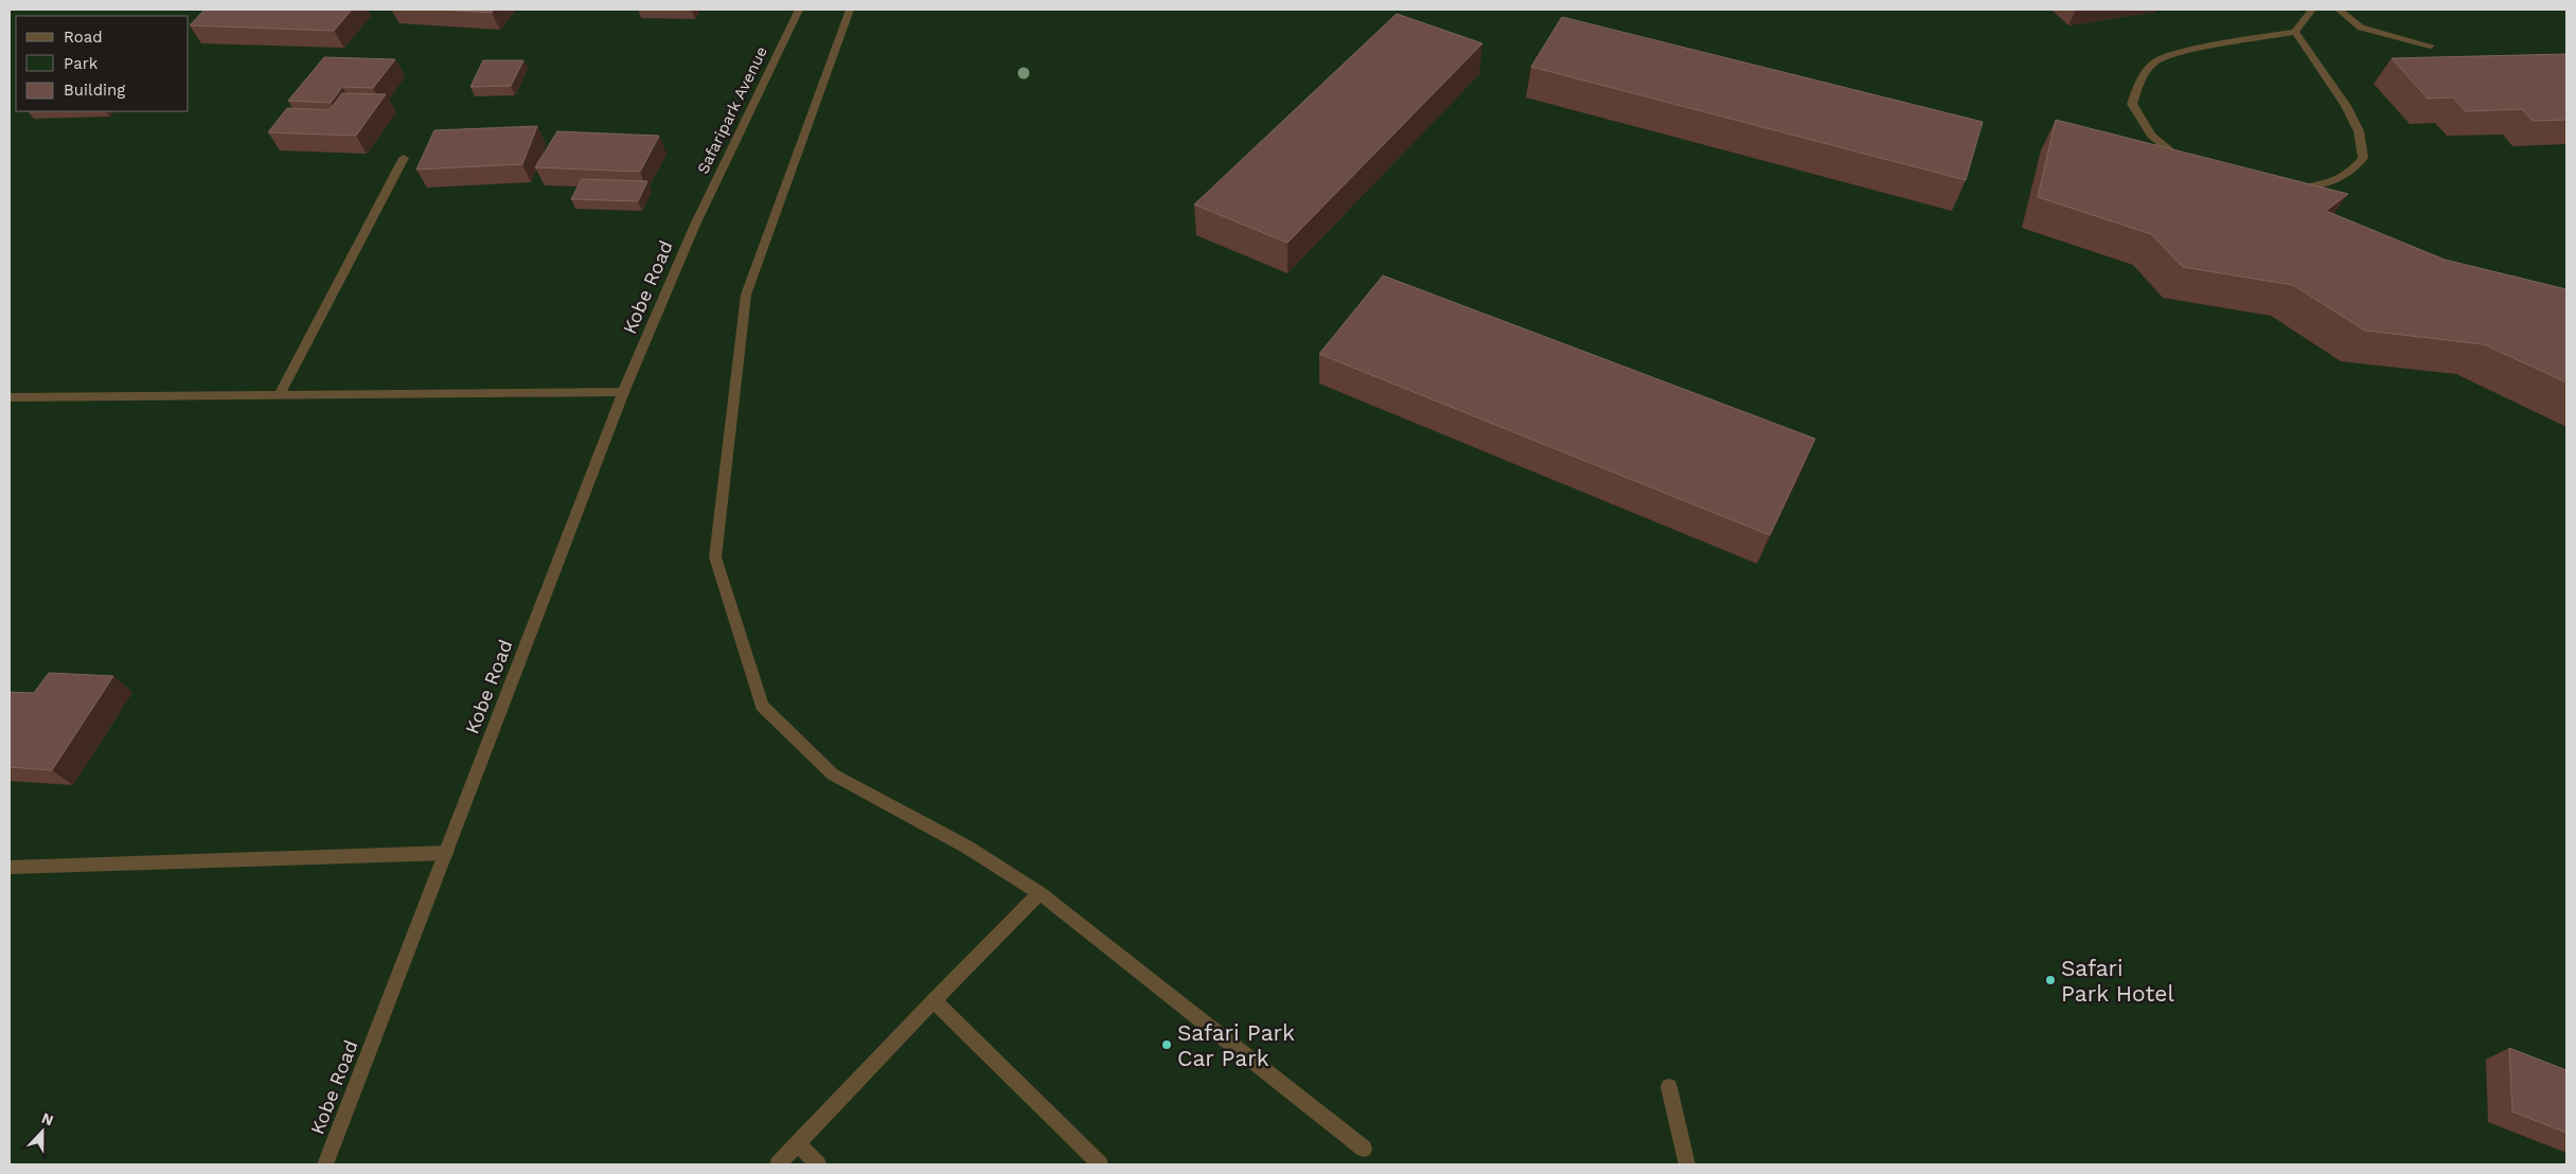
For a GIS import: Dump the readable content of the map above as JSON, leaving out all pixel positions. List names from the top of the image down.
{
  "streets": {
    "street": ["Safaripark Avenue", "Kobe Road"]
  },
  "crossings": [
    ["Safaripark Avenue", "Kobe Road"]
  ],
  "places": ["Safari Park Hotel", "Safari Park Car Park"],
  "legend": ["Road", "Park", "Building"],
  "north": "top"
}
